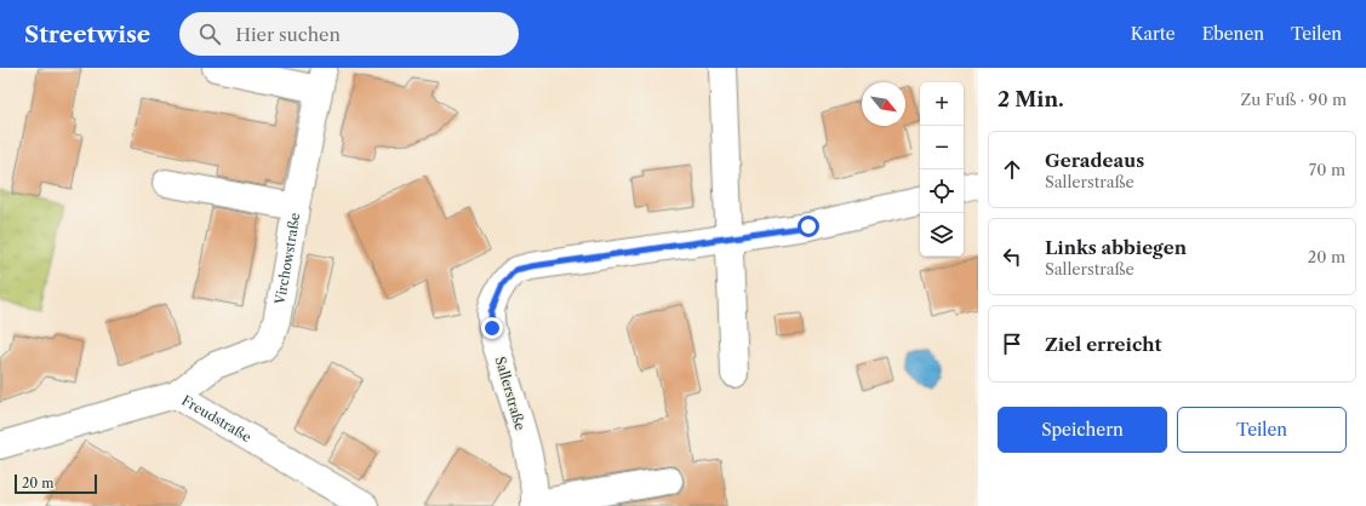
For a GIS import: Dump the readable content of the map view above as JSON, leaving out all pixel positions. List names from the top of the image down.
{
  "streets": {
    "street": ["Virchowstraße", "Sallerstraße", "Freudstraße"]
  },
  "crossings": [
    ["Virchowstraße", "Freudstraße"]
  ],
  "scale_bar": "20 m",
  "north": "bottom right",
  "page": {
    "header": "Streetwise",
    "search": "Hier suchen",
    "nav": ["Karte", "Ebenen", "Teilen"],
    "heading": ["2 Min.", "Zu Fuß · 90 m"],
    "map_buttons": ["+", "−"],
    "list": [
      ["Geradeaus", "Sallerstraße", "70 m"],
      ["Links abbiegen", "Sallerstraße", "20 m"],
      "Ziel erreicht"
    ],
    "buttons": ["Speichern", "Teilen"],
    "scale": "20 m"
  }
}
